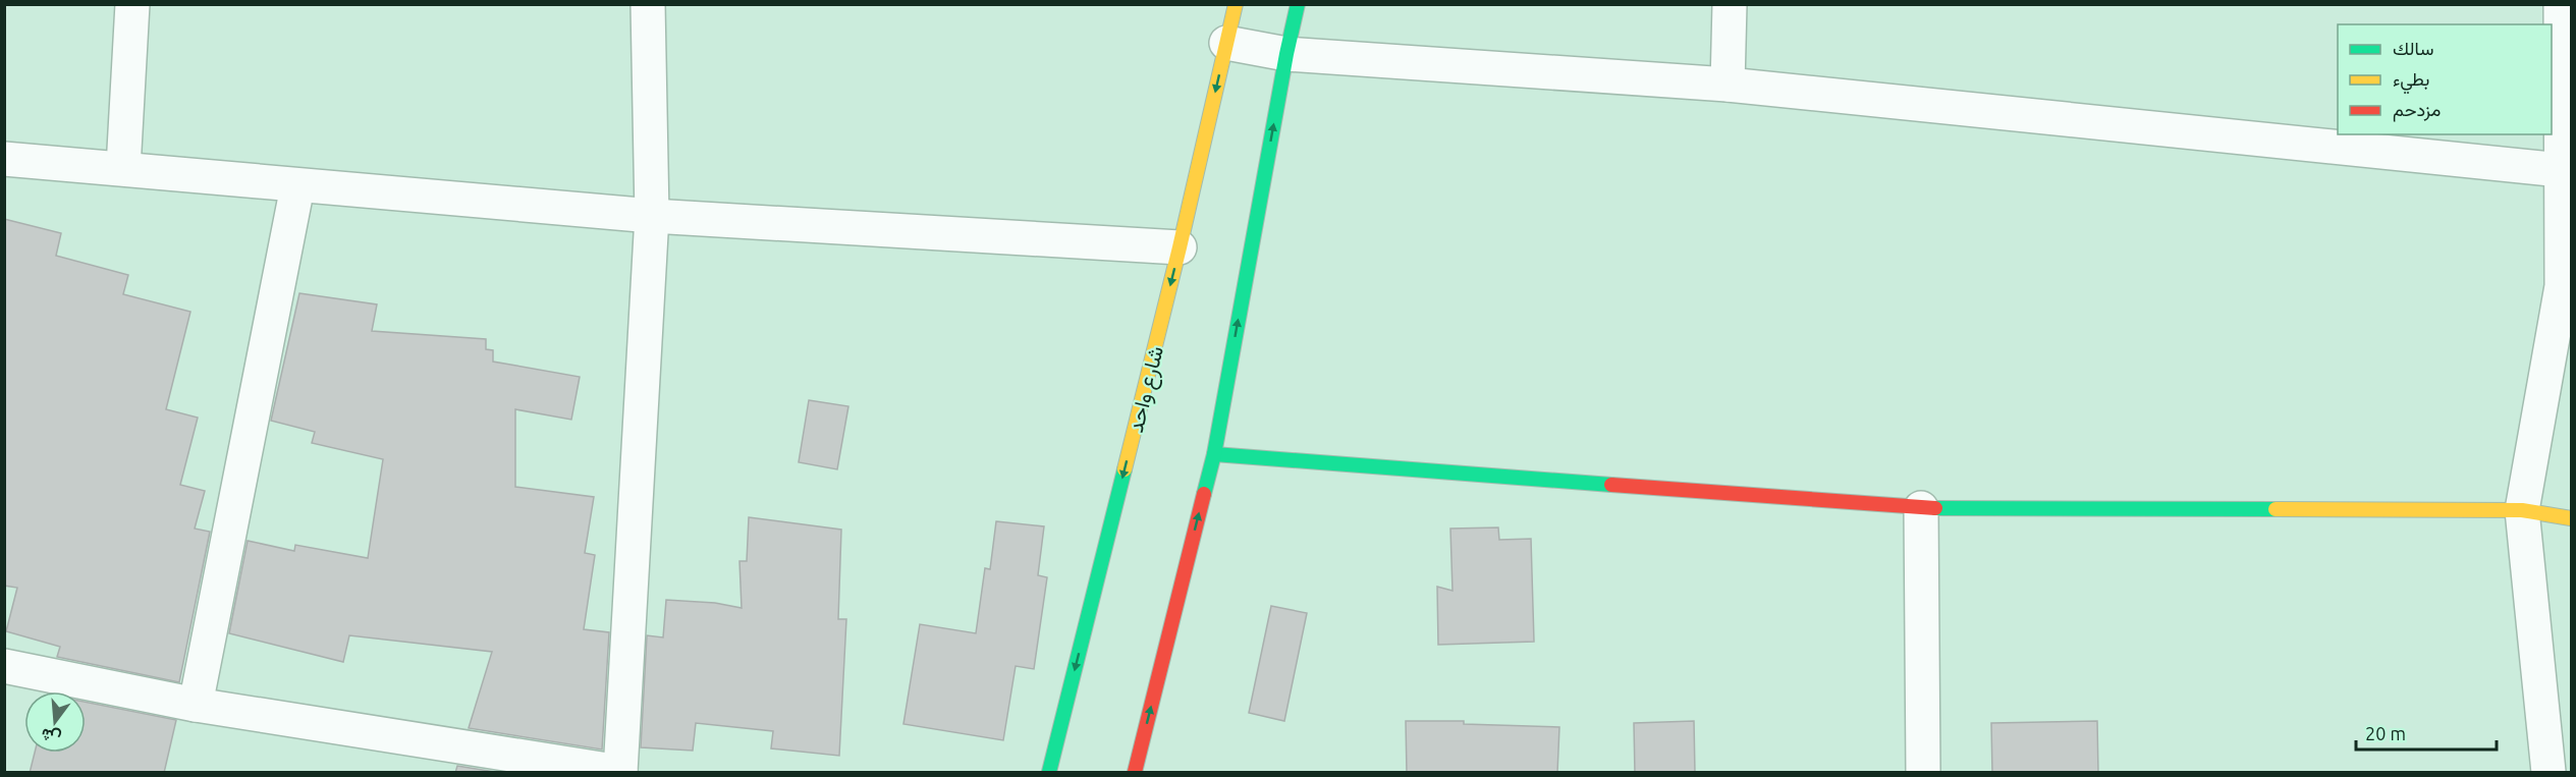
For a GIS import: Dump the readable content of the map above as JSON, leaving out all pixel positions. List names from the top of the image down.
{
  "streets": {
    "street": ["شارع واحد"]
  },
  "legend": ["سالك", "بطيء", "مزدحم"],
  "scale_bar": "20 m",
  "north": "bottom"
}
